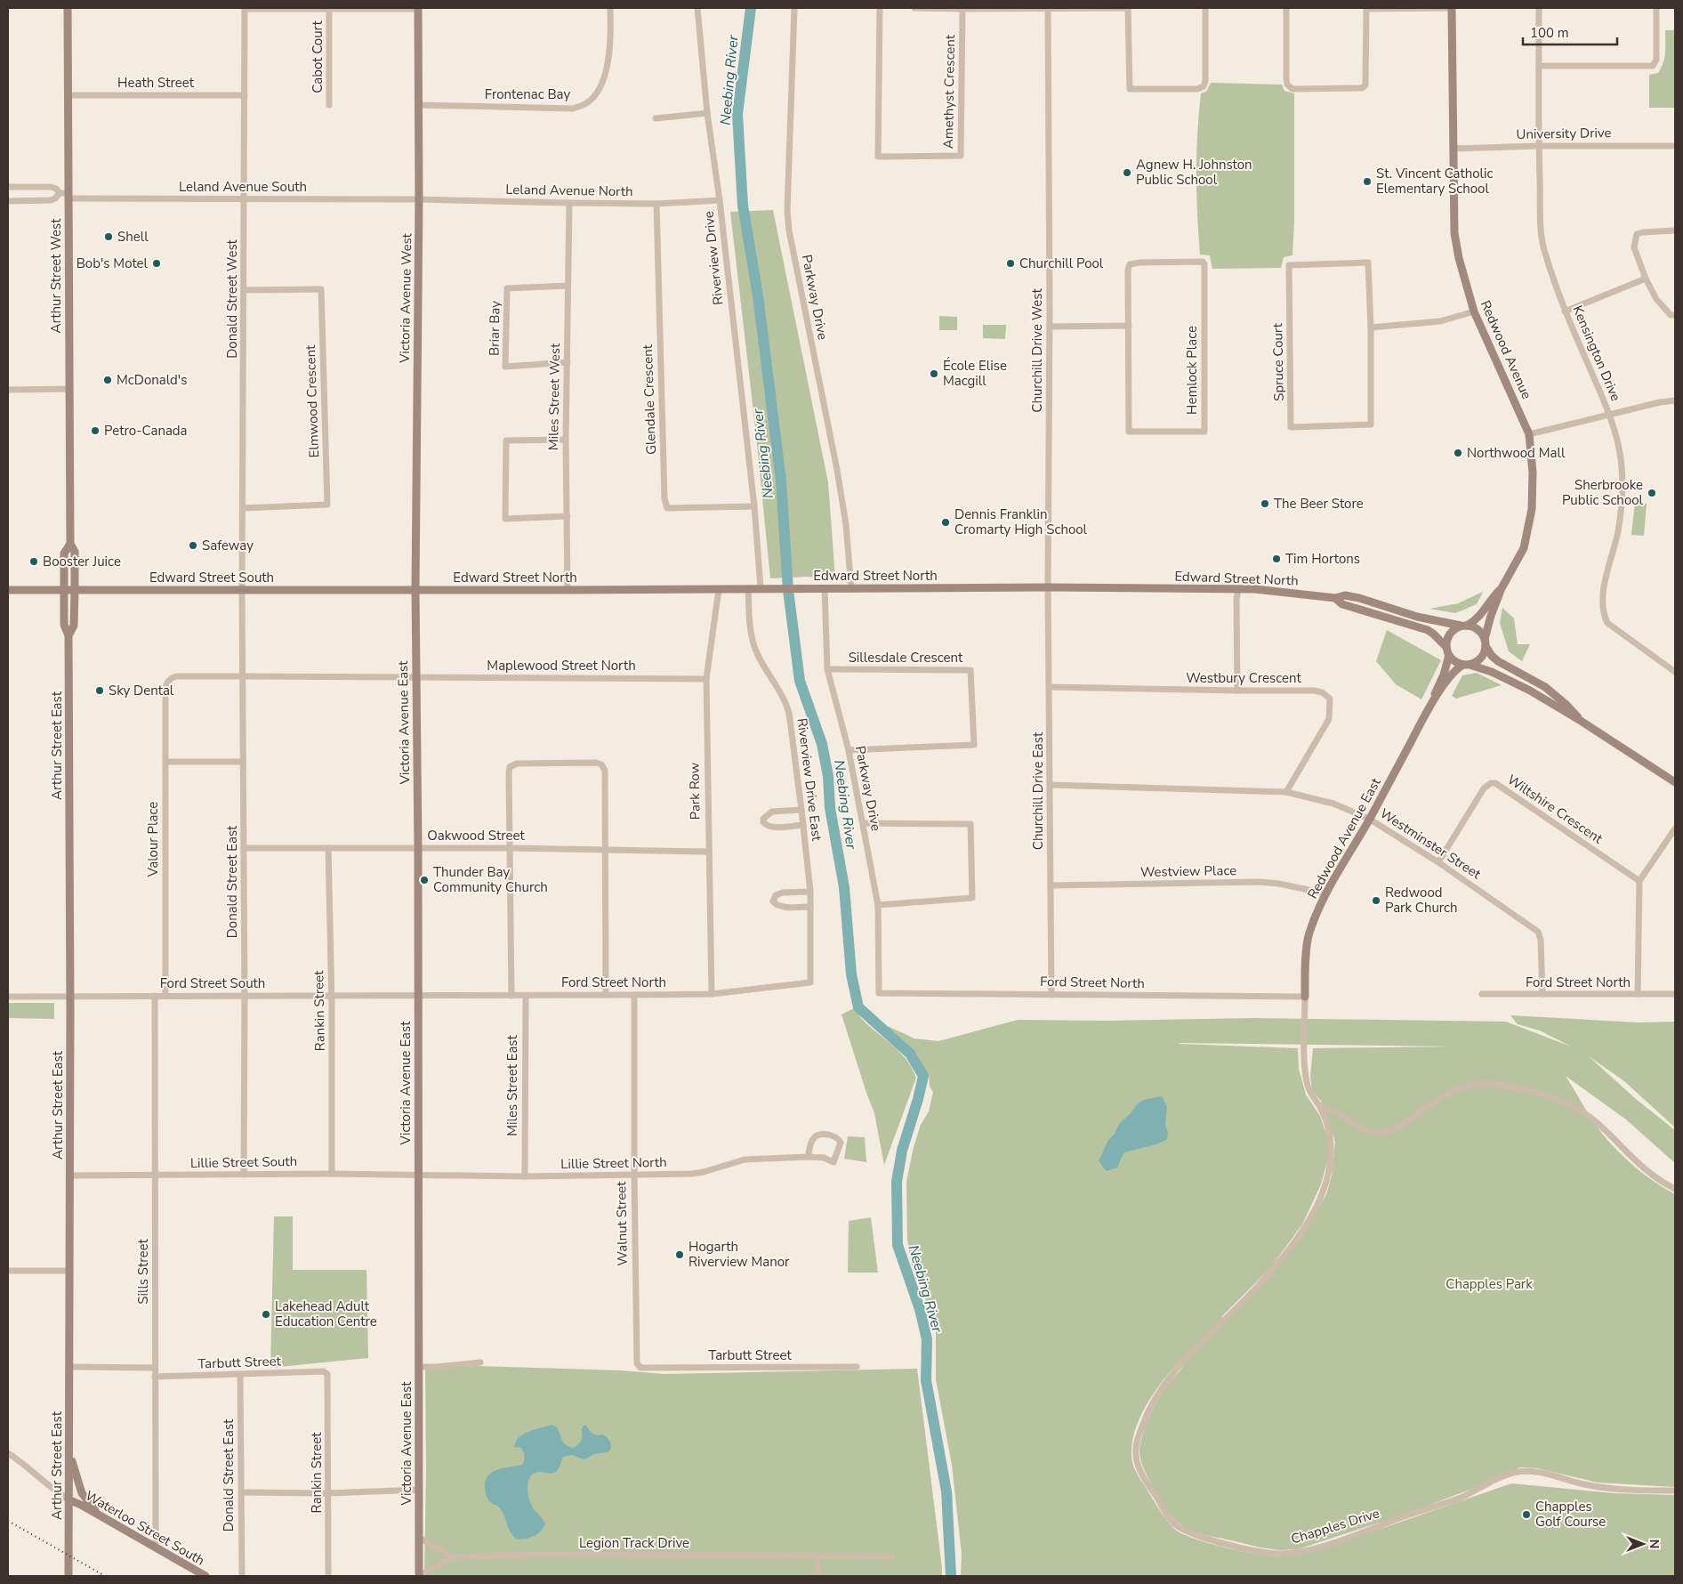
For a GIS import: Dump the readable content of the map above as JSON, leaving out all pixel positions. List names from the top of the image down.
{
  "streets": {
    "main road": [
      "Arthur Street West",
      "Victoria Avenue West",
      "Redwood Avenue",
      "Edward Street North",
      "Edward Street South",
      "Victoria Avenue East",
      "Arthur Street East",
      "Redwood Avenue East",
      "Waterloo Street South"
    ],
    "street": [
      "Cabot Court",
      "Heath Street",
      "Amethyst Crescent",
      "Frontenac Bay",
      "University Drive",
      "Leland Avenue South",
      "Leland Avenue North",
      "Riverview Drive",
      "Parkway Drive",
      "Donald Street West",
      "Briar Bay",
      "Churchill Drive West",
      "Kensington Drive",
      "Spruce Court",
      "Hemlock Place",
      "Miles Street West",
      "Glendale Crescent",
      "Elmwood Crescent",
      "Sillesdale Crescent",
      "Maplewood Street North",
      "Westbury Crescent",
      "Riverview Drive East",
      "Park Row",
      "Churchill Drive East",
      "Wiltshire Crescent",
      "Oakwood Street",
      "Valour Place",
      "Westminster Street",
      "Westview Place",
      "Donald Street East",
      "Ford Street North",
      "Ford Street South",
      "Rankin Street",
      "Miles Street East",
      "Lillie Street South",
      "Lillie Street North",
      "Walnut Street",
      "Sills Street",
      "Tarbutt Street",
      "Chapples Drive",
      "Legion Track Drive"
    ]
  },
  "crossings": [
    ["Heath Street", "Arthur Street West"],
    ["Heath Street", "Donald Street West"],
    ["Frontenac Bay", "Victoria Avenue West"],
    ["University Drive", "Redwood Avenue"],
    ["University Drive", "Kensington Drive"],
    ["Leland Avenue South", "Leland Avenue North"],
    ["Leland Avenue South", "Arthur Street West"],
    ["Leland Avenue South", "Victoria Avenue West"],
    ["Leland Avenue South", "Donald Street West"],
    ["Leland Avenue North", "Riverview Drive"],
    ["Leland Avenue North", "Victoria Avenue West"],
    ["Leland Avenue North", "Miles Street West"],
    ["Leland Avenue North", "Glendale Crescent"],
    ["Riverview Drive", "Glendale Crescent"],
    ["Riverview Drive", "Edward Street North"],
    ["Arthur Street West", "Edward Street South"],
    ["Arthur Street West", "Arthur Street East"],
    ["Parkway Drive", "Edward Street North"],
    ["Parkway Drive", "Sillesdale Crescent"],
    ["Parkway Drive", "Ford Street North"],
    ["Victoria Avenue West", "Edward Street North"],
    ["Victoria Avenue West", "Edward Street South"],
    ["Victoria Avenue West", "Victoria Avenue East"],
    ["Donald Street West", "Elmwood Crescent"],
    ["Donald Street West", "Edward Street South"],
    ["Donald Street West", "Donald Street East"],
    ["Briar Bay", "Miles Street West"],
    ["Redwood Avenue", "Edward Street North"],
    ["Redwood Avenue", "Redwood Avenue East"],
    ["Churchill Drive West", "Edward Street North"],
    ["Churchill Drive West", "Churchill Drive East"],
    ["Miles Street West", "Edward Street North"],
    ["Edward Street North", "Edward Street South"],
    ["Edward Street North", "Victoria Avenue East"],
    ["Edward Street North", "Riverview Drive East"],
    ["Edward Street North", "Park Row"],
    ["Edward Street North", "Churchill Drive East"],
    ["Edward Street North", "Redwood Avenue East"],
    ["Edward Street South", "Victoria Avenue East"],
    ["Edward Street South", "Arthur Street East"],
    ["Edward Street South", "Donald Street East"],
    ["Maplewood Street North", "Victoria Avenue East"],
    ["Maplewood Street North", "Park Row"],
    ["Maplewood Street North", "Valour Place"],
    ["Maplewood Street North", "Donald Street East"],
    ["Westbury Crescent", "Churchill Drive East"],
    ["Westbury Crescent", "Westminster Street"],
    ["Victoria Avenue East", "Oakwood Street"],
    ["Victoria Avenue East", "Ford Street North"],
    ["Victoria Avenue East", "Ford Street South"],
    ["Victoria Avenue East", "Lillie Street South"],
    ["Victoria Avenue East", "Lillie Street North"],
    ["Victoria Avenue East", "Legion Track Drive"],
    ["Arthur Street East", "Ford Street South"],
    ["Arthur Street East", "Lillie Street South"],
    ["Arthur Street East", "Waterloo Street South"],
    ["Riverview Drive East", "Ford Street North"],
    ["Park Row", "Oakwood Street"],
    ["Park Row", "Ford Street North"],
    ["Churchill Drive East", "Westminster Street"],
    ["Churchill Drive East", "Westview Place"],
    ["Churchill Drive East", "Ford Street North"],
    ["Wiltshire Crescent", "Westminster Street"],
    ["Oakwood Street", "Donald Street East"],
    ["Oakwood Street", "Rankin Street"],
    ["Redwood Avenue East", "Westminster Street"],
    ["Redwood Avenue East", "Westview Place"],
    ["Redwood Avenue East", "Ford Street North"],
    ["Redwood Avenue East", "Chapples Drive"],
    ["Valour Place", "Ford Street South"],
    ["Westminster Street", "Ford Street North"],
    ["Donald Street East", "Ford Street South"],
    ["Donald Street East", "Lillie Street South"],
    ["Donald Street East", "Tarbutt Street"],
    ["Ford Street North", "Ford Street South"],
    ["Ford Street North", "Miles Street East"],
    ["Ford Street North", "Walnut Street"],
    ["Ford Street North", "Chapples Drive"],
    ["Ford Street South", "Rankin Street"],
    ["Ford Street South", "Sills Street"],
    ["Rankin Street", "Lillie Street South"],
    ["Rankin Street", "Tarbutt Street"],
    ["Miles Street East", "Lillie Street North"],
    ["Lillie Street South", "Lillie Street North"],
    ["Lillie Street South", "Sills Street"],
    ["Lillie Street North", "Walnut Street"],
    ["Walnut Street", "Tarbutt Street"],
    ["Sills Street", "Tarbutt Street"],
    ["Sills Street", "Waterloo Street South"]
  ],
  "water": ["Neebing River"],
  "parks": ["Chapples Park"],
  "places": [
    "Agnew H. Johnston Public School",
    "St. Vincent Catholic Elementary School",
    "Shell",
    "Bob's Motel",
    "Churchill Pool",
    "École Elise Macgill",
    "McDonald's",
    "Petro-Canada",
    "Northwood Mall",
    "Sherbrooke Public School",
    "The Beer Store",
    "Dennis Franklin Cromarty High School",
    "Safeway",
    "Tim Hortons",
    "Booster Juice",
    "Sky Dental",
    "Thunder Bay Community Church",
    "Redwood Park Church",
    "Hogarth Riverview Manor",
    "Lakehead Adult Education Centre",
    "Chapples Golf Course"
  ],
  "scale_bar": "100 m",
  "north": "right"
}
